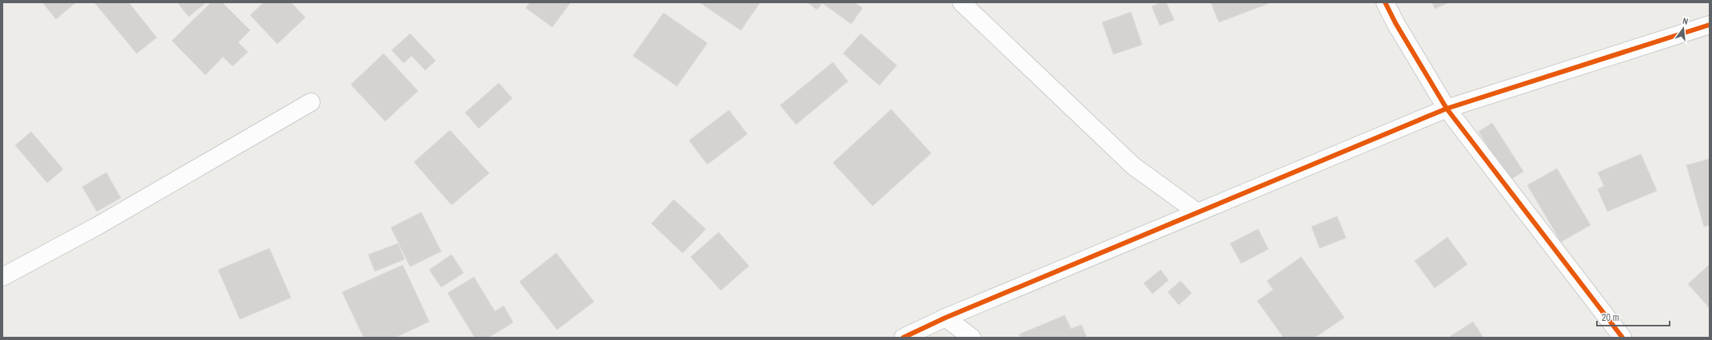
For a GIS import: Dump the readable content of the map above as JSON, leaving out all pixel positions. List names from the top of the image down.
{
  "scale_bar": "20 m",
  "north": "top"
}
